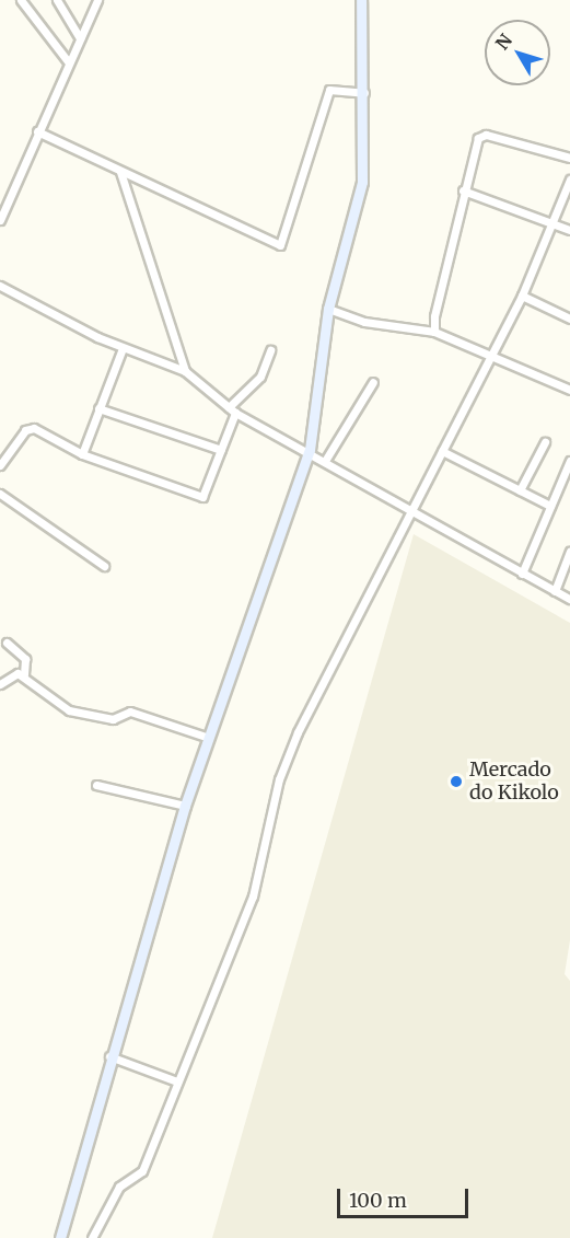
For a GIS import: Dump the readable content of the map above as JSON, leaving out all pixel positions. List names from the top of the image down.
{
  "places": ["Mercado do Kikolo"],
  "scale_bar": "100 m",
  "north": "top left"
}
